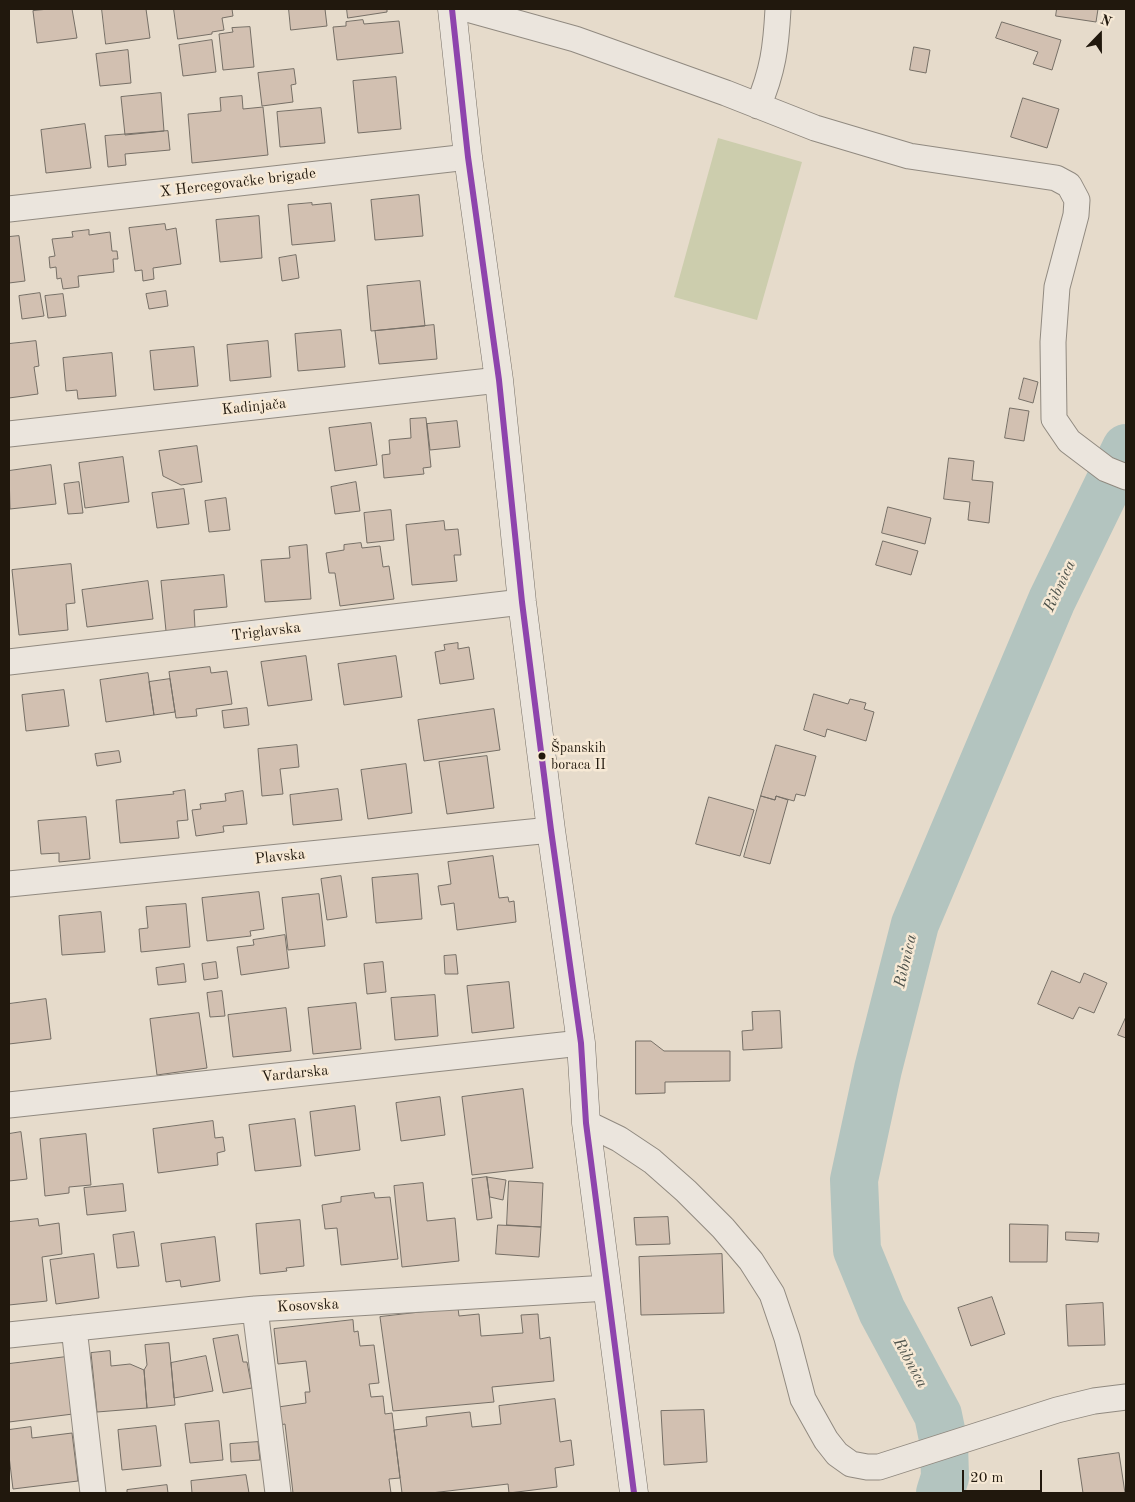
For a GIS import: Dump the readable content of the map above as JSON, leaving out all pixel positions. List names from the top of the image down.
{
  "streets": {
    "street": [
      "X Hercegovačke brigade",
      "Kadinjača",
      "Triglavska",
      "Plavska",
      "Vardarska",
      "Kosovska"
    ]
  },
  "water": ["Ribnica"],
  "places": ["Španskih boraca II"],
  "scale_bar": "20 m",
  "north": "top"
}
